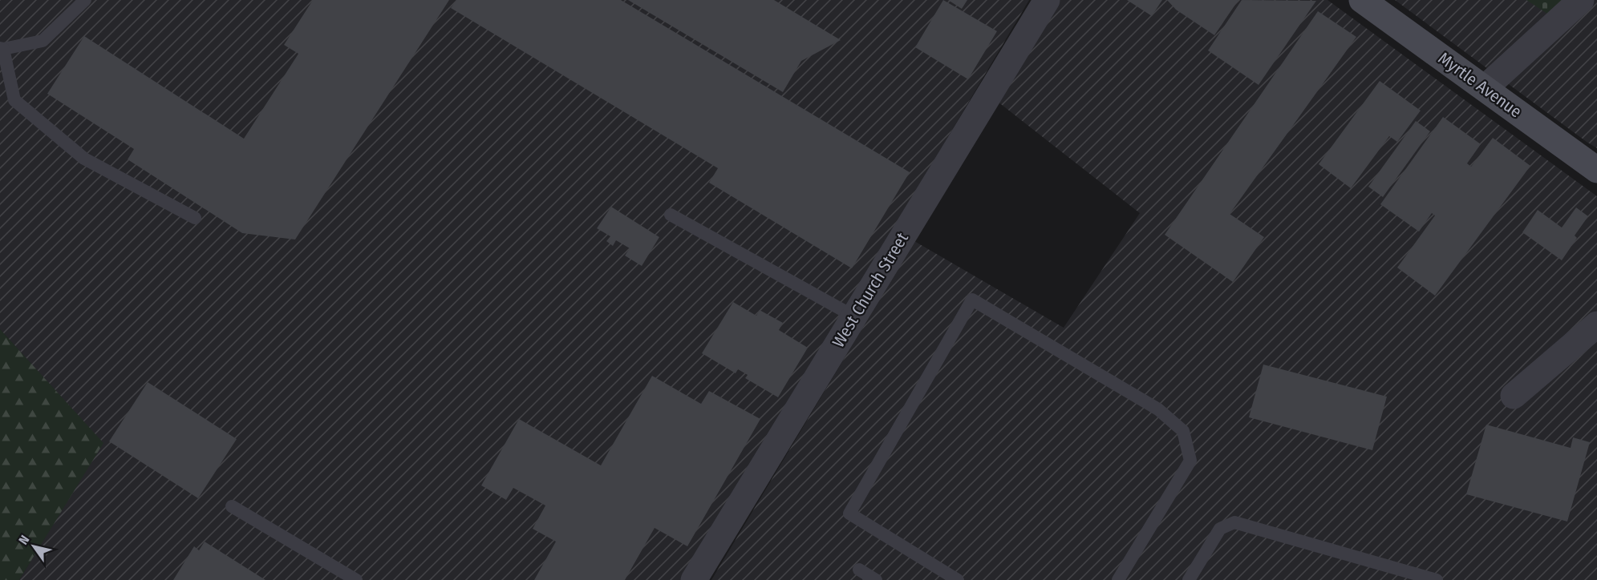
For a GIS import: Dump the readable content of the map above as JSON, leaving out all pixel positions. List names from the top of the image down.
{
  "streets": {
    "main road": ["Myrtle Avenue"],
    "street": ["West Church Street"]
  },
  "north": "top left"
}
